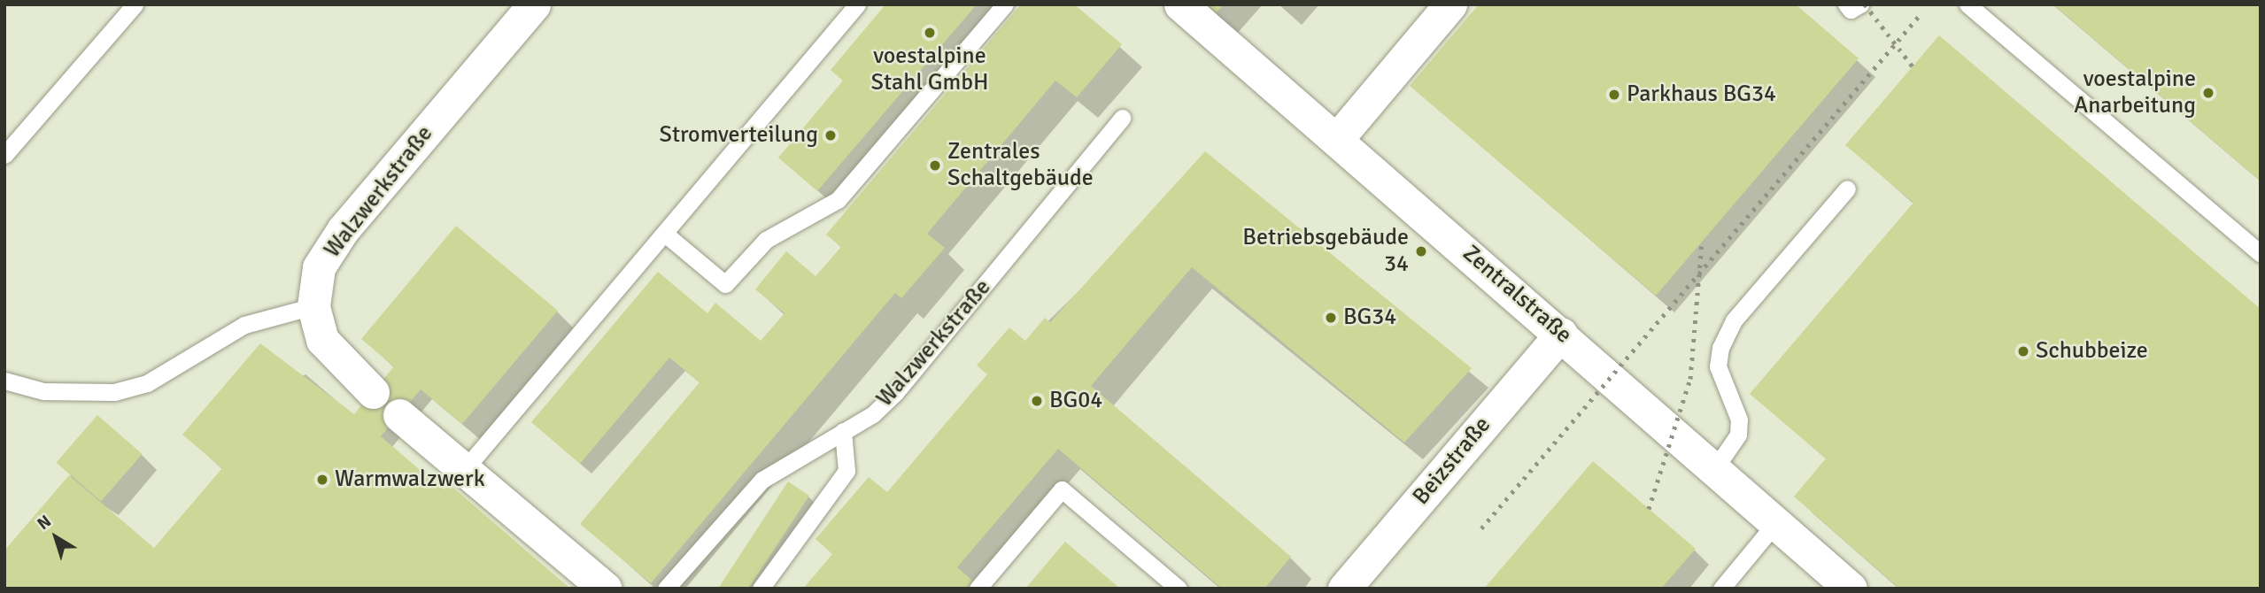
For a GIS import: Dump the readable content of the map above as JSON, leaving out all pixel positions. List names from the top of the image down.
{
  "streets": {
    "street": ["Walzwerkstraße", "Zentralstraße", "Beizstraße"]
  },
  "crossings": [
    ["Zentralstraße", "Beizstraße"]
  ],
  "places": [
    "voestalpine Stahl GmbH",
    "voestalpine Anarbeitung",
    "Parkhaus BG34",
    "Stromverteilung",
    "Zentrales Schaltgebäude",
    "Betriebsgebäude 34",
    "BG34",
    "Schubbeize",
    "BG04",
    "Warmwalzwerk"
  ],
  "north": "top left"
}
